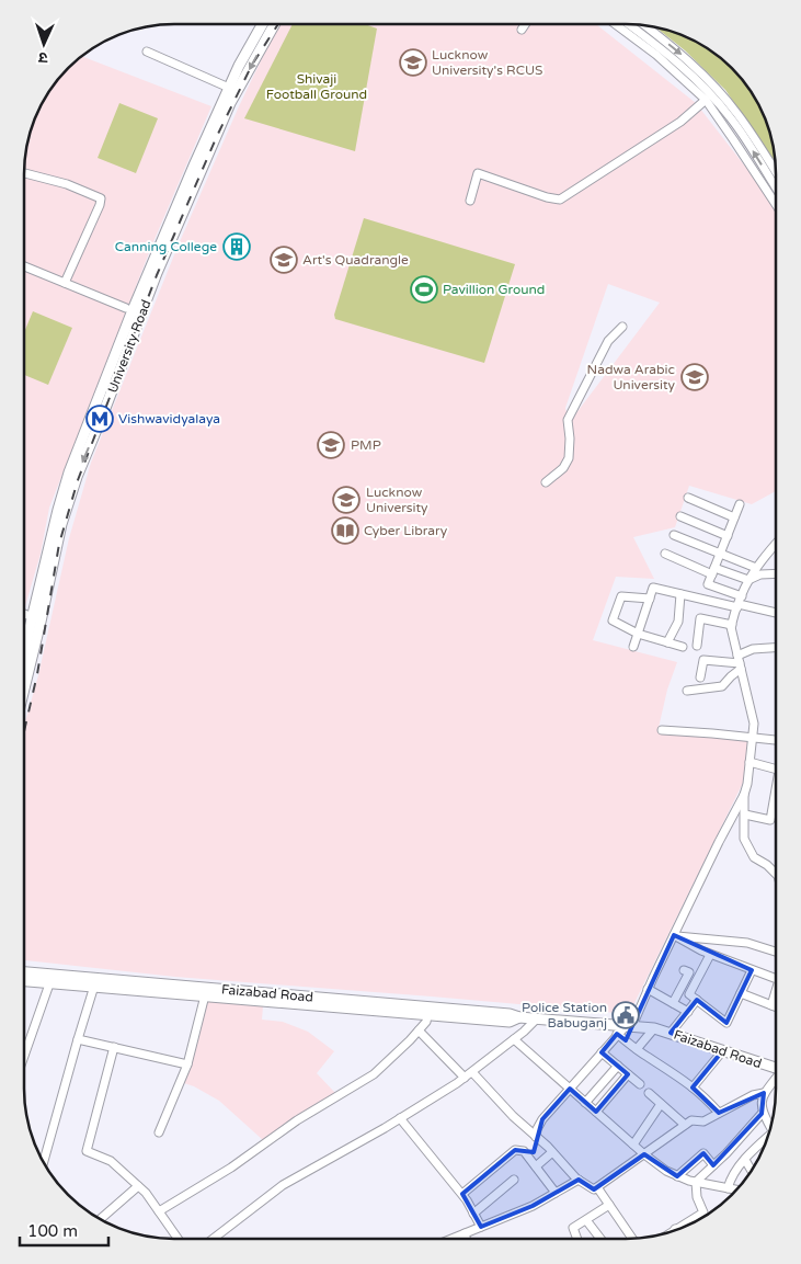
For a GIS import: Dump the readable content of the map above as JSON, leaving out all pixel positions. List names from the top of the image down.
{
  "streets": {
    "main road": ["University Road", "Faizabad Road"]
  },
  "parks": ["Shivaji Football Ground"],
  "places": {
    "school or university": [
      "Lucknow University's RCUS",
      "Art's Quadrangle",
      "Nadwa Arabic University",
      "PMP",
      "Lucknow University"
    ],
    "building": ["Canning College"],
    "sports": ["Pavillion Ground"],
    "metro station": ["Vishwavidyalaya"],
    "library": ["Cyber Library"],
    "public building": ["Police Station Babuganj"]
  },
  "scale_bar": "100 m",
  "north": "bottom"
}
